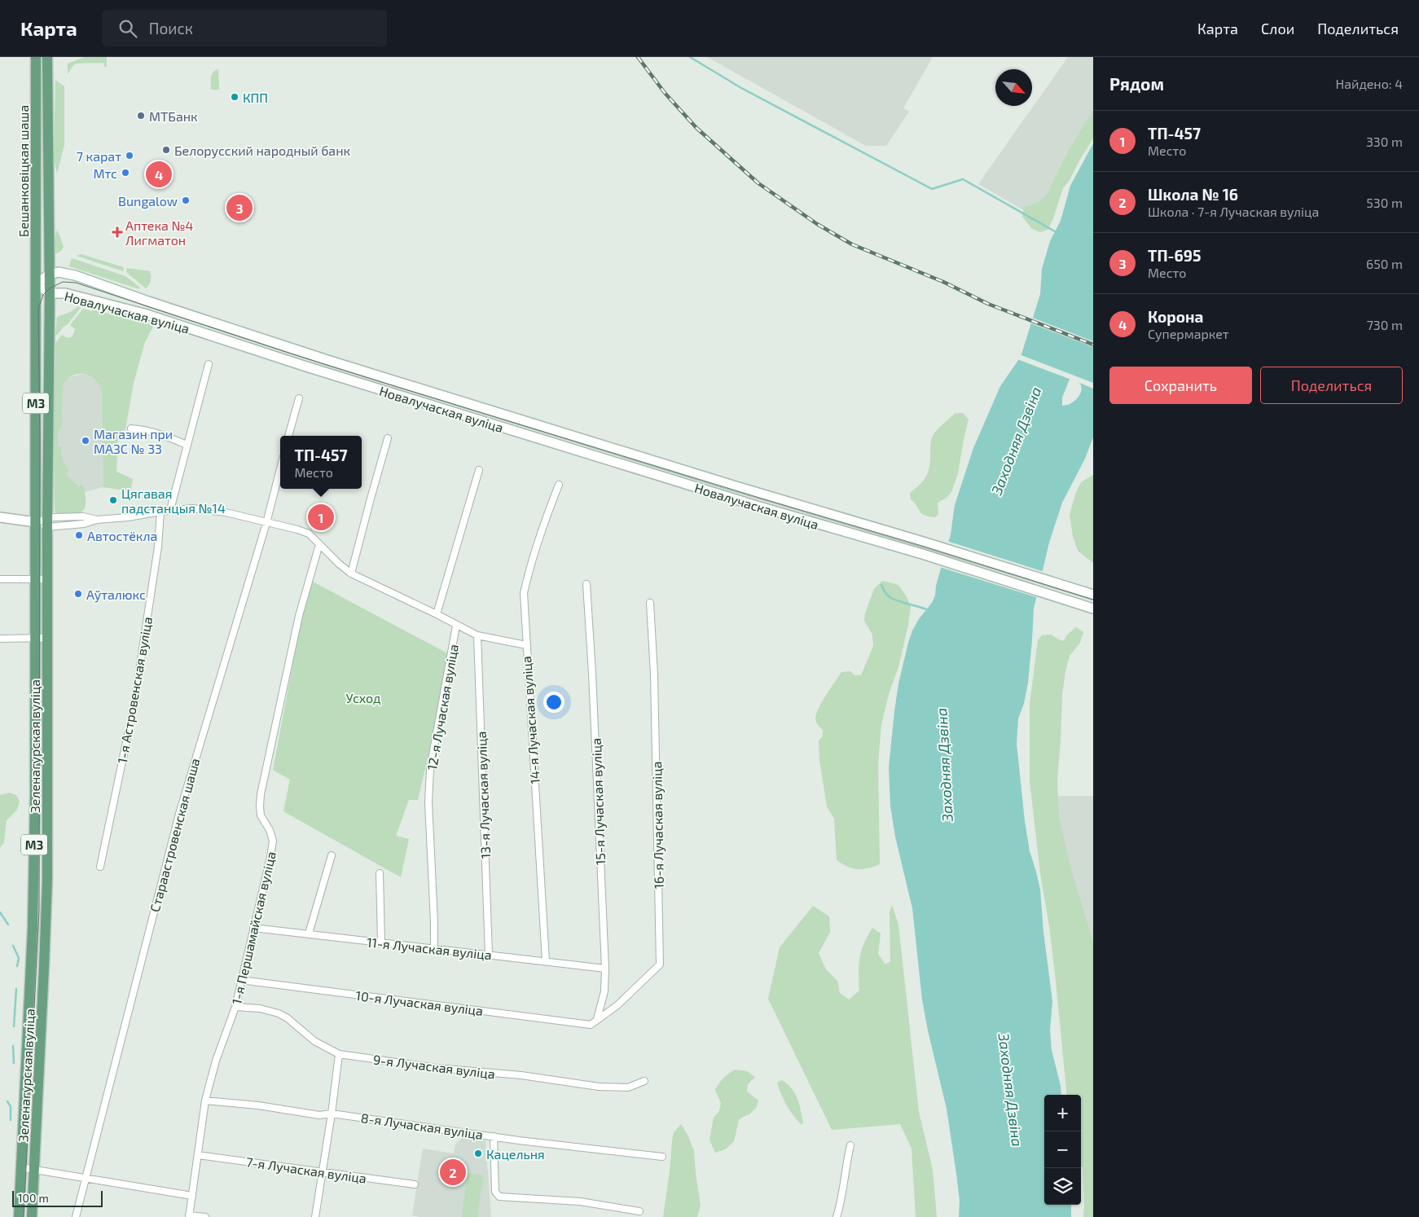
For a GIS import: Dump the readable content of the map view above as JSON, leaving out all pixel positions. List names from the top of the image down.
{
  "streets": {
    "main road": [
      "Бешанковіцкая шаша",
      "Новалучаская вуліца",
      "М3",
      "Зеленагурская вуліца"
    ],
    "street": [
      "1-я Астровенская вуліца",
      "12-я Лучаская вуліца",
      "14-я Лучаская вуліца",
      "13-я Лучаская вуліца",
      "15-я Лучаская вуліца",
      "16-я Лучаская вуліца",
      "Стараастровенская шаша",
      "1-я Першамайская вуліца",
      "11-я Лучаская вуліца",
      "10-я Лучаская вуліца",
      "9-я Лучаская вуліца",
      "8-я Лучаская вуліца",
      "7-я Лучаская вуліца"
    ]
  },
  "crossings": [
    ["Бешанковіцкая шаша", "Новалучаская вуліца"],
    ["Бешанковіцкая шаша", "Зеленагурская вуліца"],
    ["Новалучаская вуліца", "Зеленагурская вуліца"],
    ["1-я Астровенская вуліца", "12-я Лучаская вуліца"],
    ["12-я Лучаская вуліца", "Зеленагурская вуліца"],
    ["12-я Лучаская вуліца", "Стараастровенская шаша"],
    ["12-я Лучаская вуліца", "1-я Першамайская вуліца"],
    ["12-я Лучаская вуліца", "11-я Лучаская вуліца"],
    ["14-я Лучаская вуліца", "11-я Лучаская вуліца"],
    ["13-я Лучаская вуліца", "11-я Лучаская вуліца"],
    ["15-я Лучаская вуліца", "16-я Лучаская вуліца"],
    ["15-я Лучаская вуліца", "11-я Лучаская вуліца"],
    ["15-я Лучаская вуліца", "10-я Лучаская вуліца"],
    ["16-я Лучаская вуліца", "10-я Лучаская вуліца"],
    ["1-я Першамайская вуліца", "11-я Лучаская вуліца"],
    ["1-я Першамайская вуліца", "10-я Лучаская вуліца"],
    ["1-я Першамайская вуліца", "9-я Лучаская вуліца"],
    ["1-я Першамайская вуліца", "8-я Лучаская вуліца"],
    ["1-я Першамайская вуліца", "7-я Лучаская вуліца"]
  ],
  "water": ["Заходняя Дзвіна"],
  "parks": ["Усход"],
  "places": {
    "other": [
      "КПП",
      "МТБанк",
      "Белорусский народный банк",
      "7 карат",
      "Мтс",
      "Bungalow",
      "Магазин при МАЗС № 33",
      "Цягавая падстанцыя №14",
      "Автостёкла",
      "Аўталюкс",
      "Кацельня"
    ],
    "health": ["Аптека №4 Лигматон"]
  },
  "scale_bar": "100 m",
  "north": "bottom right",
  "page": {
    "header": "Карта",
    "search": "Поиск",
    "nav": ["Карта", "Слои", "Поделиться"],
    "heading": ["Рядом", "Найдено: 4"],
    "list": [
      {
        "mark": "1",
        "name": "ТП-457",
        "note": "Место",
        "value": "330 m"
      },
      {
        "mark": "2",
        "name": "Школа № 16",
        "note": "Школа · 7-я Лучаская вуліца",
        "value": "530 m"
      },
      {
        "mark": "3",
        "name": "ТП-695",
        "note": "Место",
        "value": "650 m"
      },
      {
        "mark": "4",
        "name": "Корона",
        "note": "Супермаркет",
        "value": "730 m"
      }
    ],
    "pins": [
      "4",
      "3",
      "1",
      "2"
    ],
    "buttons": ["Сохранить", "Поделиться"],
    "popup": ["ТП-457", "Место"],
    "map_buttons": ["+", "−"],
    "scale": "100 m"
  }
}
